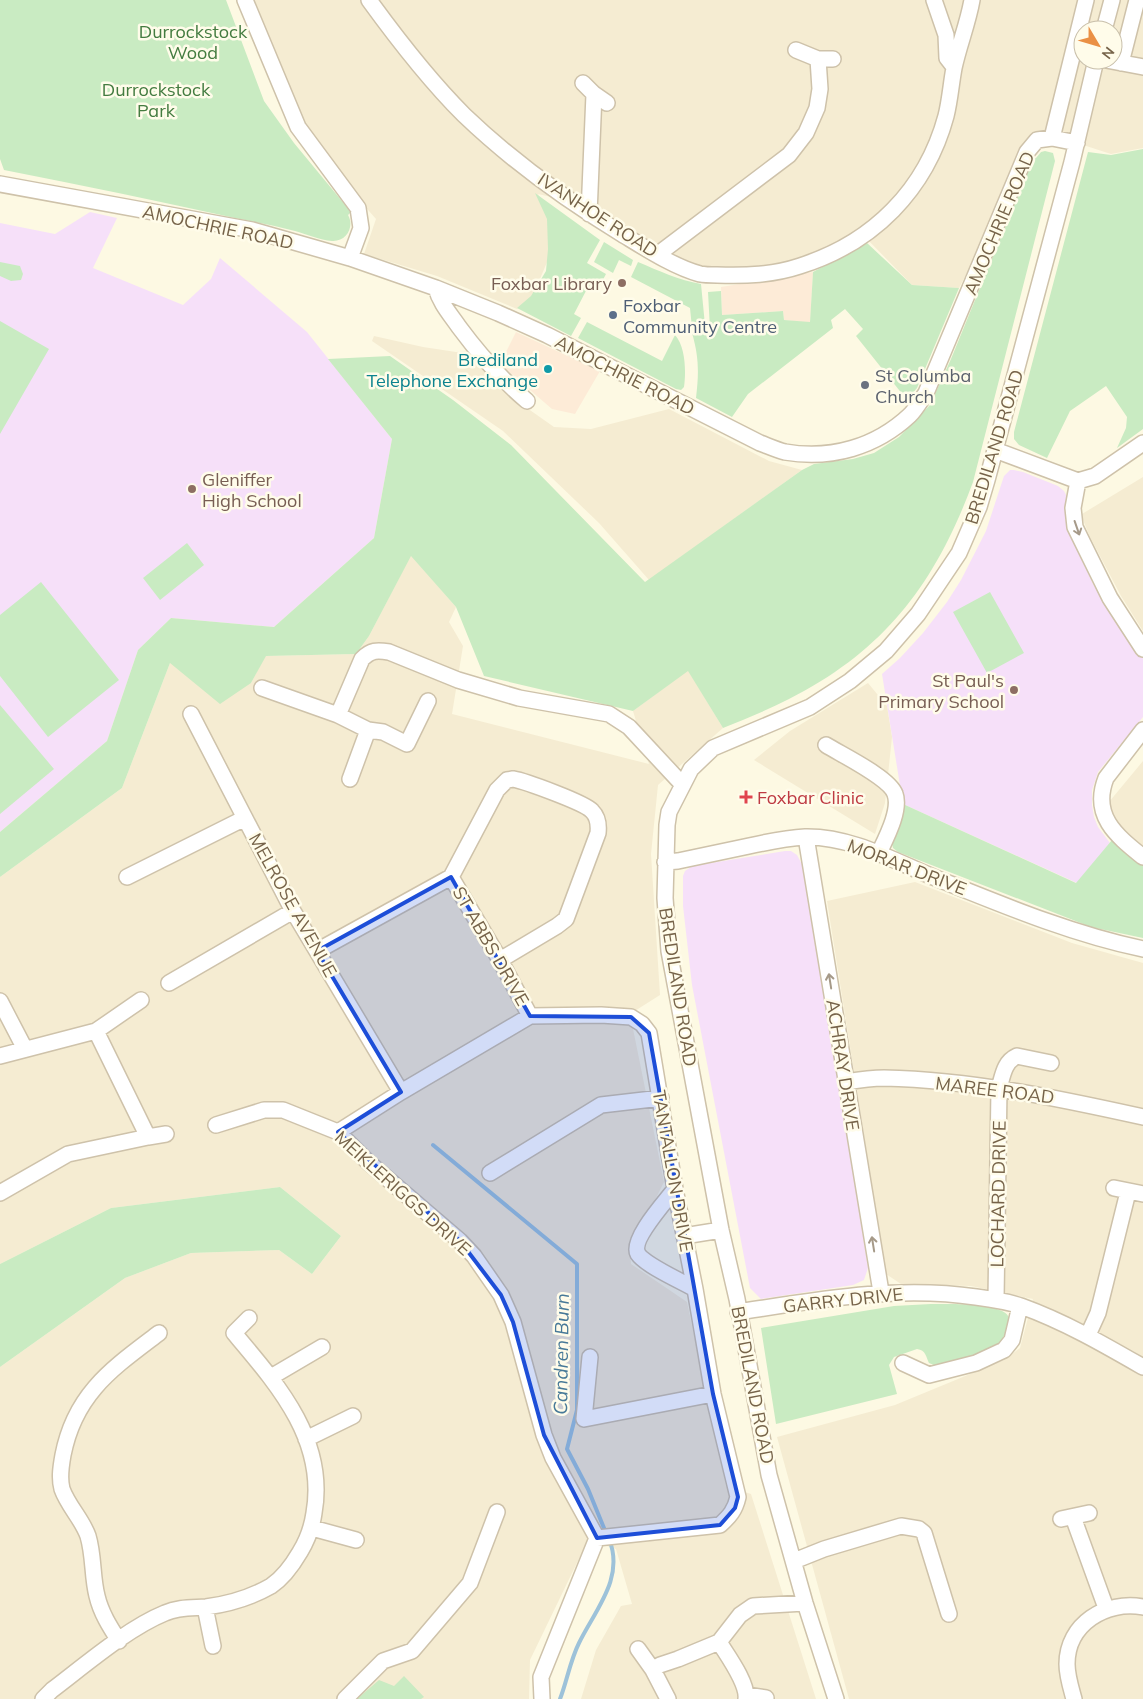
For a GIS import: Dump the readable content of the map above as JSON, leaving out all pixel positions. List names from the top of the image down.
{
  "streets": {
    "street": [
      "IVANHOE ROAD",
      "AMOCHRIE ROAD",
      "BREDILAND ROAD",
      "MORAR DRIVE",
      "MELROSE AVENUE",
      "ST ABBS DRIVE",
      "ACHRAY DRIVE",
      "MAREE ROAD",
      "TANTALLON DRIVE",
      "MEIKLERIGGS DRIVE",
      "LOCHARD DRIVE",
      "GARRY DRIVE"
    ]
  },
  "crossings": [
    ["AMOCHRIE ROAD", "BREDILAND ROAD"],
    ["BREDILAND ROAD", "MORAR DRIVE"],
    ["BREDILAND ROAD", "GARRY DRIVE"],
    ["MORAR DRIVE", "ACHRAY DRIVE"],
    ["MELROSE AVENUE", "TANTALLON DRIVE"],
    ["ST ABBS DRIVE", "TANTALLON DRIVE"],
    ["ACHRAY DRIVE", "MAREE ROAD"],
    ["ACHRAY DRIVE", "GARRY DRIVE"],
    ["MAREE ROAD", "LOCHARD DRIVE"],
    ["TANTALLON DRIVE", "MEIKLERIGGS DRIVE"],
    ["LOCHARD DRIVE", "GARRY DRIVE"]
  ],
  "one_way": ["ACHRAY DRIVE"],
  "water": ["Candren Burn"],
  "parks": ["Durrockstock Wood", "Durrockstock Park"],
  "places": {
    "other": [
      "Foxbar Library",
      "Foxbar Community Centre",
      "Brediland Telephone Exchange",
      "St Columba Church",
      "Gleniffer High School",
      "St Paul's Primary School"
    ],
    "health": ["Foxbar Clinic"]
  },
  "north": "bottom right"
}
